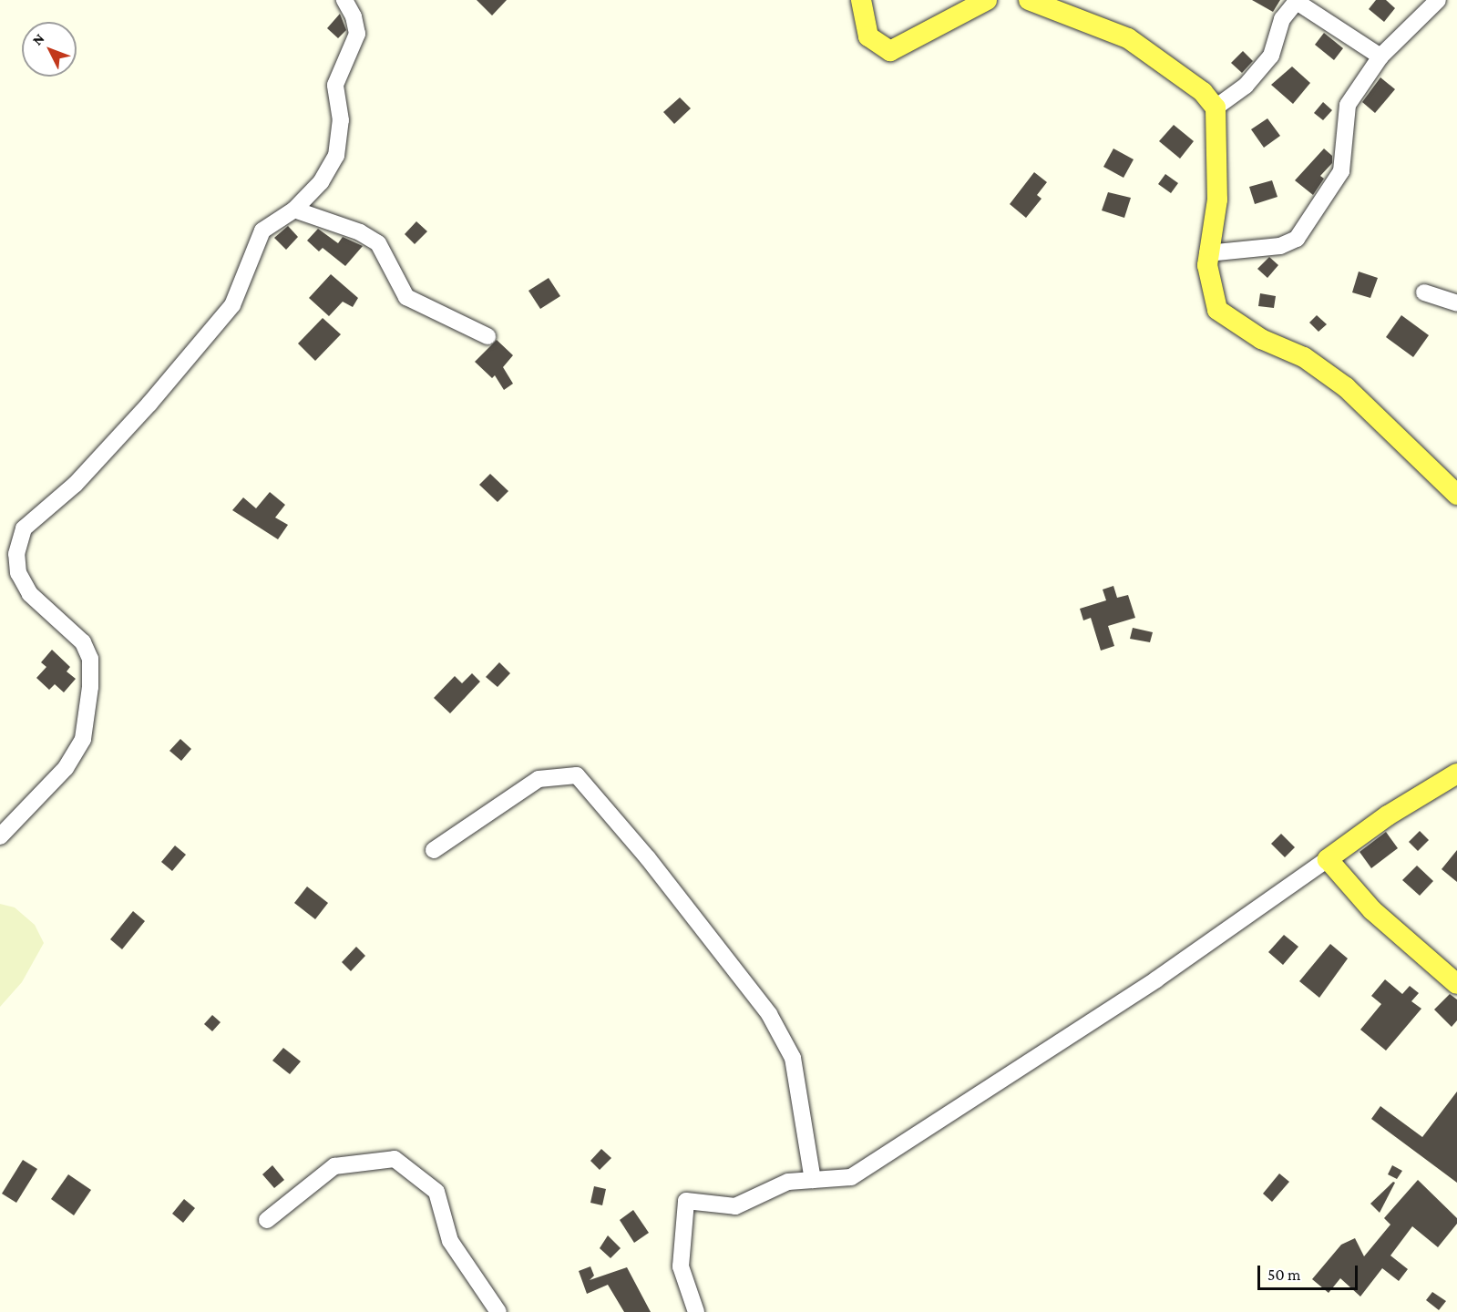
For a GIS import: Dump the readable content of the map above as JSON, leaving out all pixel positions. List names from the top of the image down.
{
  "scale_bar": "50 m",
  "north": "top left"
}
